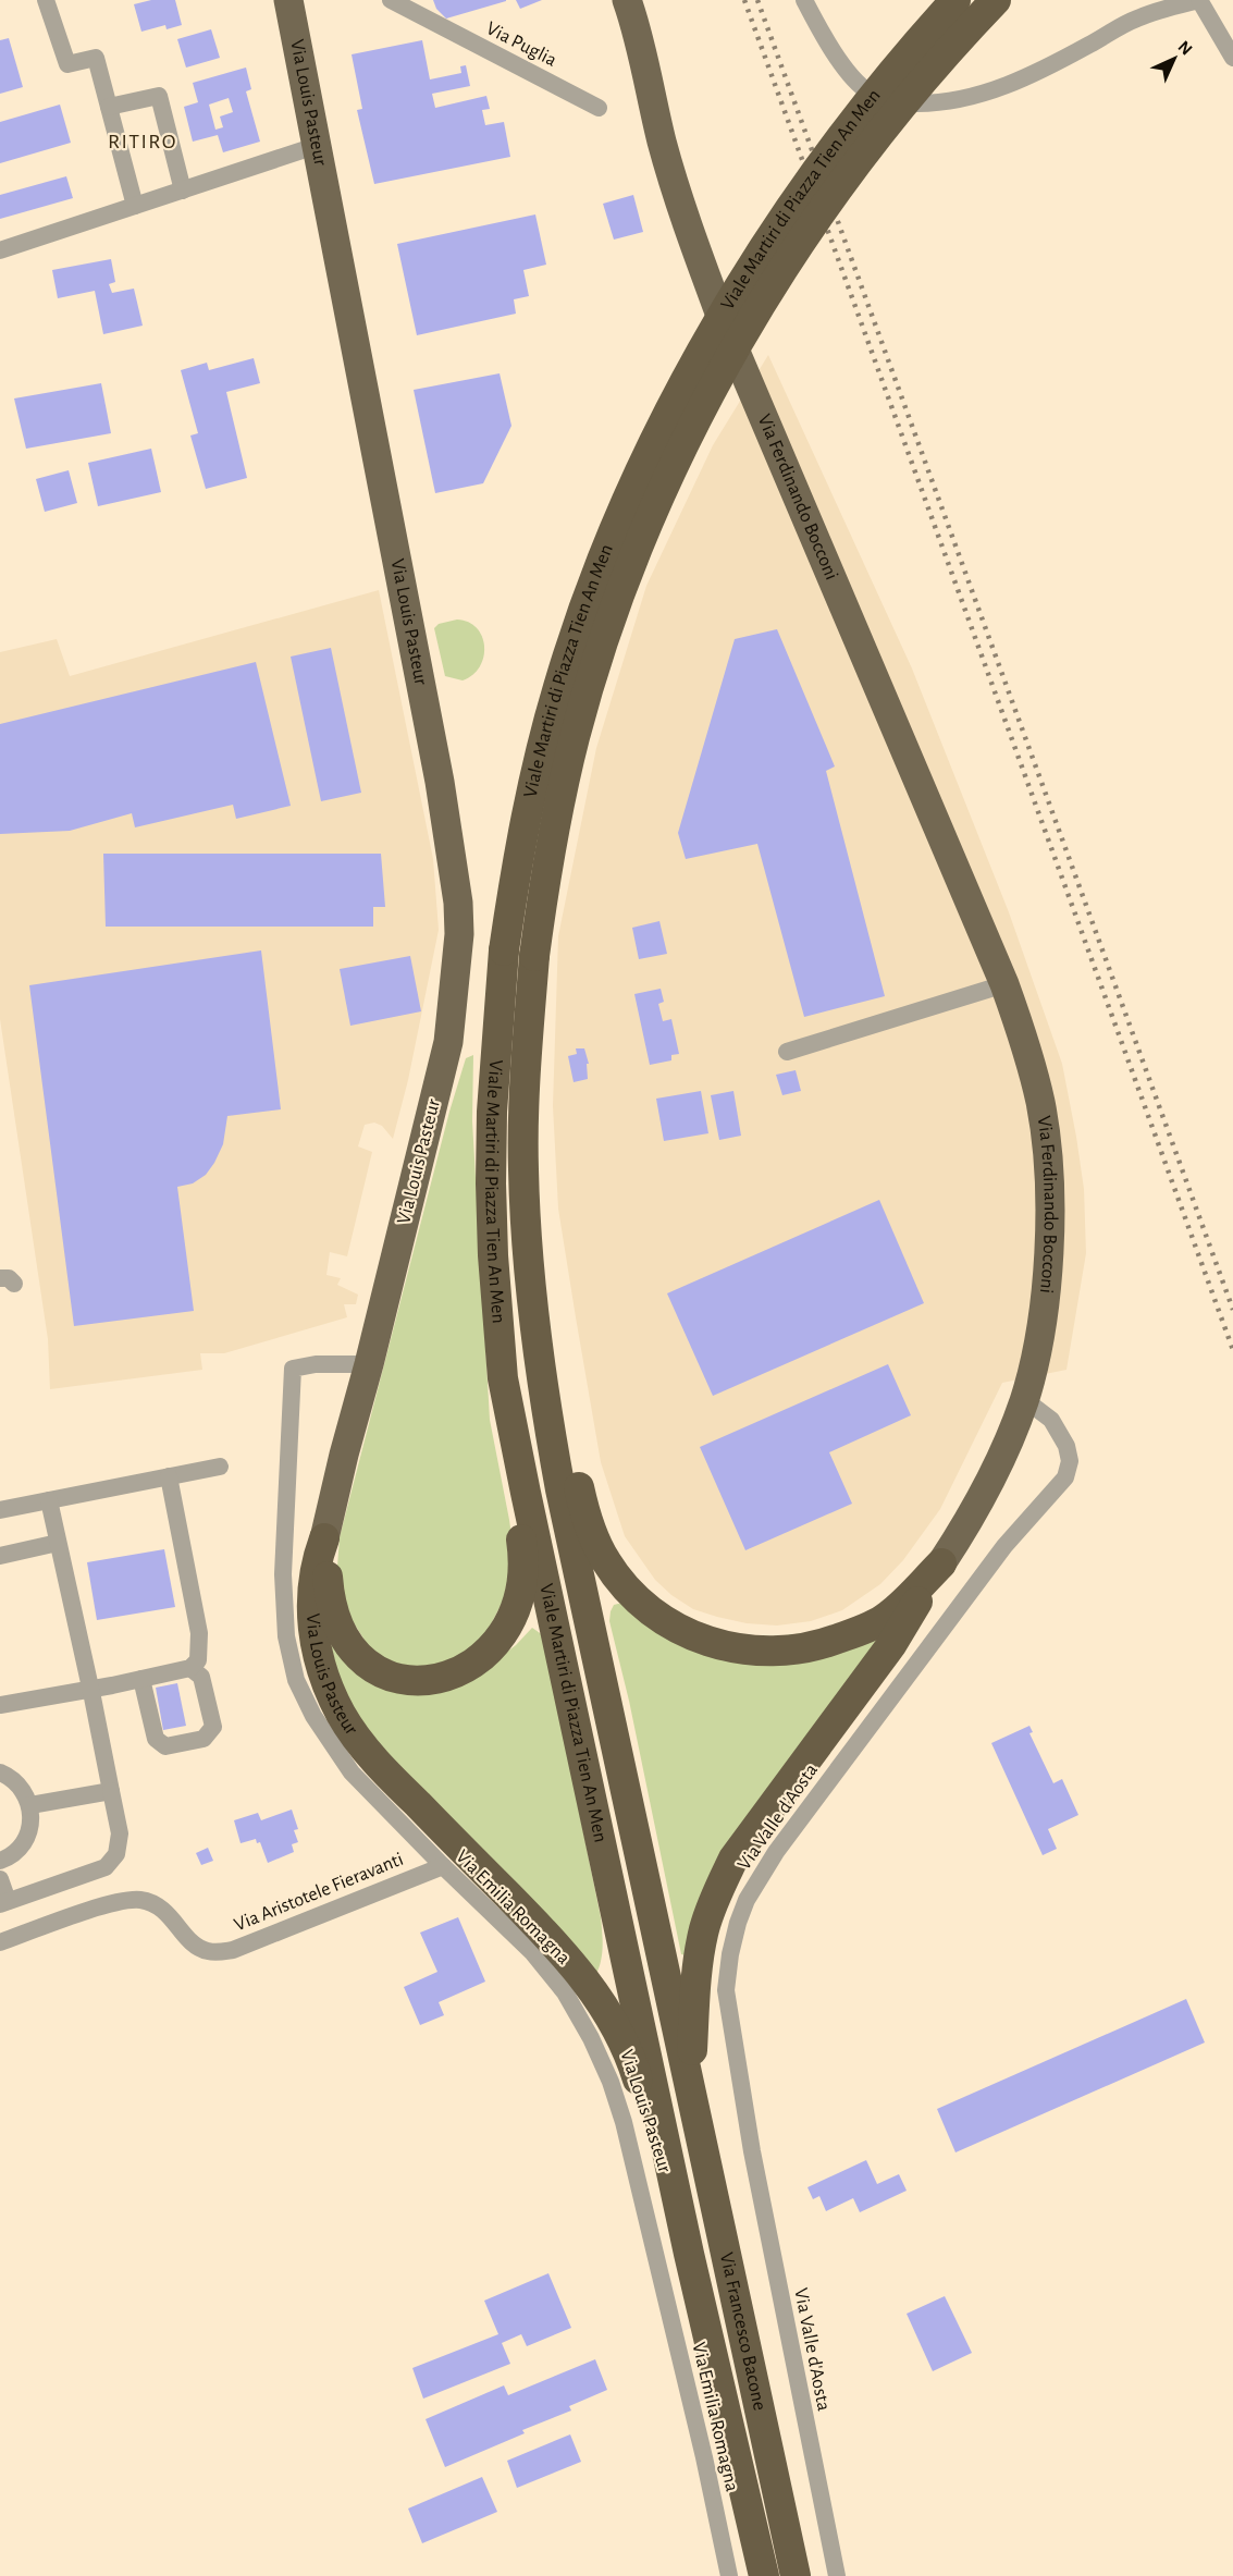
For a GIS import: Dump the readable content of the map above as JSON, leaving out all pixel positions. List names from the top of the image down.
{
  "streets": {
    "highway": ["Via Louis Pasteur", "Viale Martiri di Piazza Tien An Men", "Via Francesco Bacone"],
    "main road": ["Via Ferdinando Bocconi"],
    "street": [
      "Via Puglia",
      "Via Valle d'Aosta",
      "Via Aristotele Fieravanti",
      "Via Emilia Romagna"
    ]
  },
  "crossings": [
    ["Via Louis Pasteur", "Viale Martiri di Piazza Tien An Men"],
    ["Via Louis Pasteur", "Via Emilia Romagna"],
    ["Via Louis Pasteur", "Via Francesco Bacone"],
    ["Viale Martiri di Piazza Tien An Men", "Via Francesco Bacone"],
    ["Via Ferdinando Bocconi", "Via Valle d'Aosta"],
    ["Via Aristotele Fieravanti", "Via Emilia Romagna"]
  ],
  "districts": ["RITIRO"],
  "north": "top right"
}
